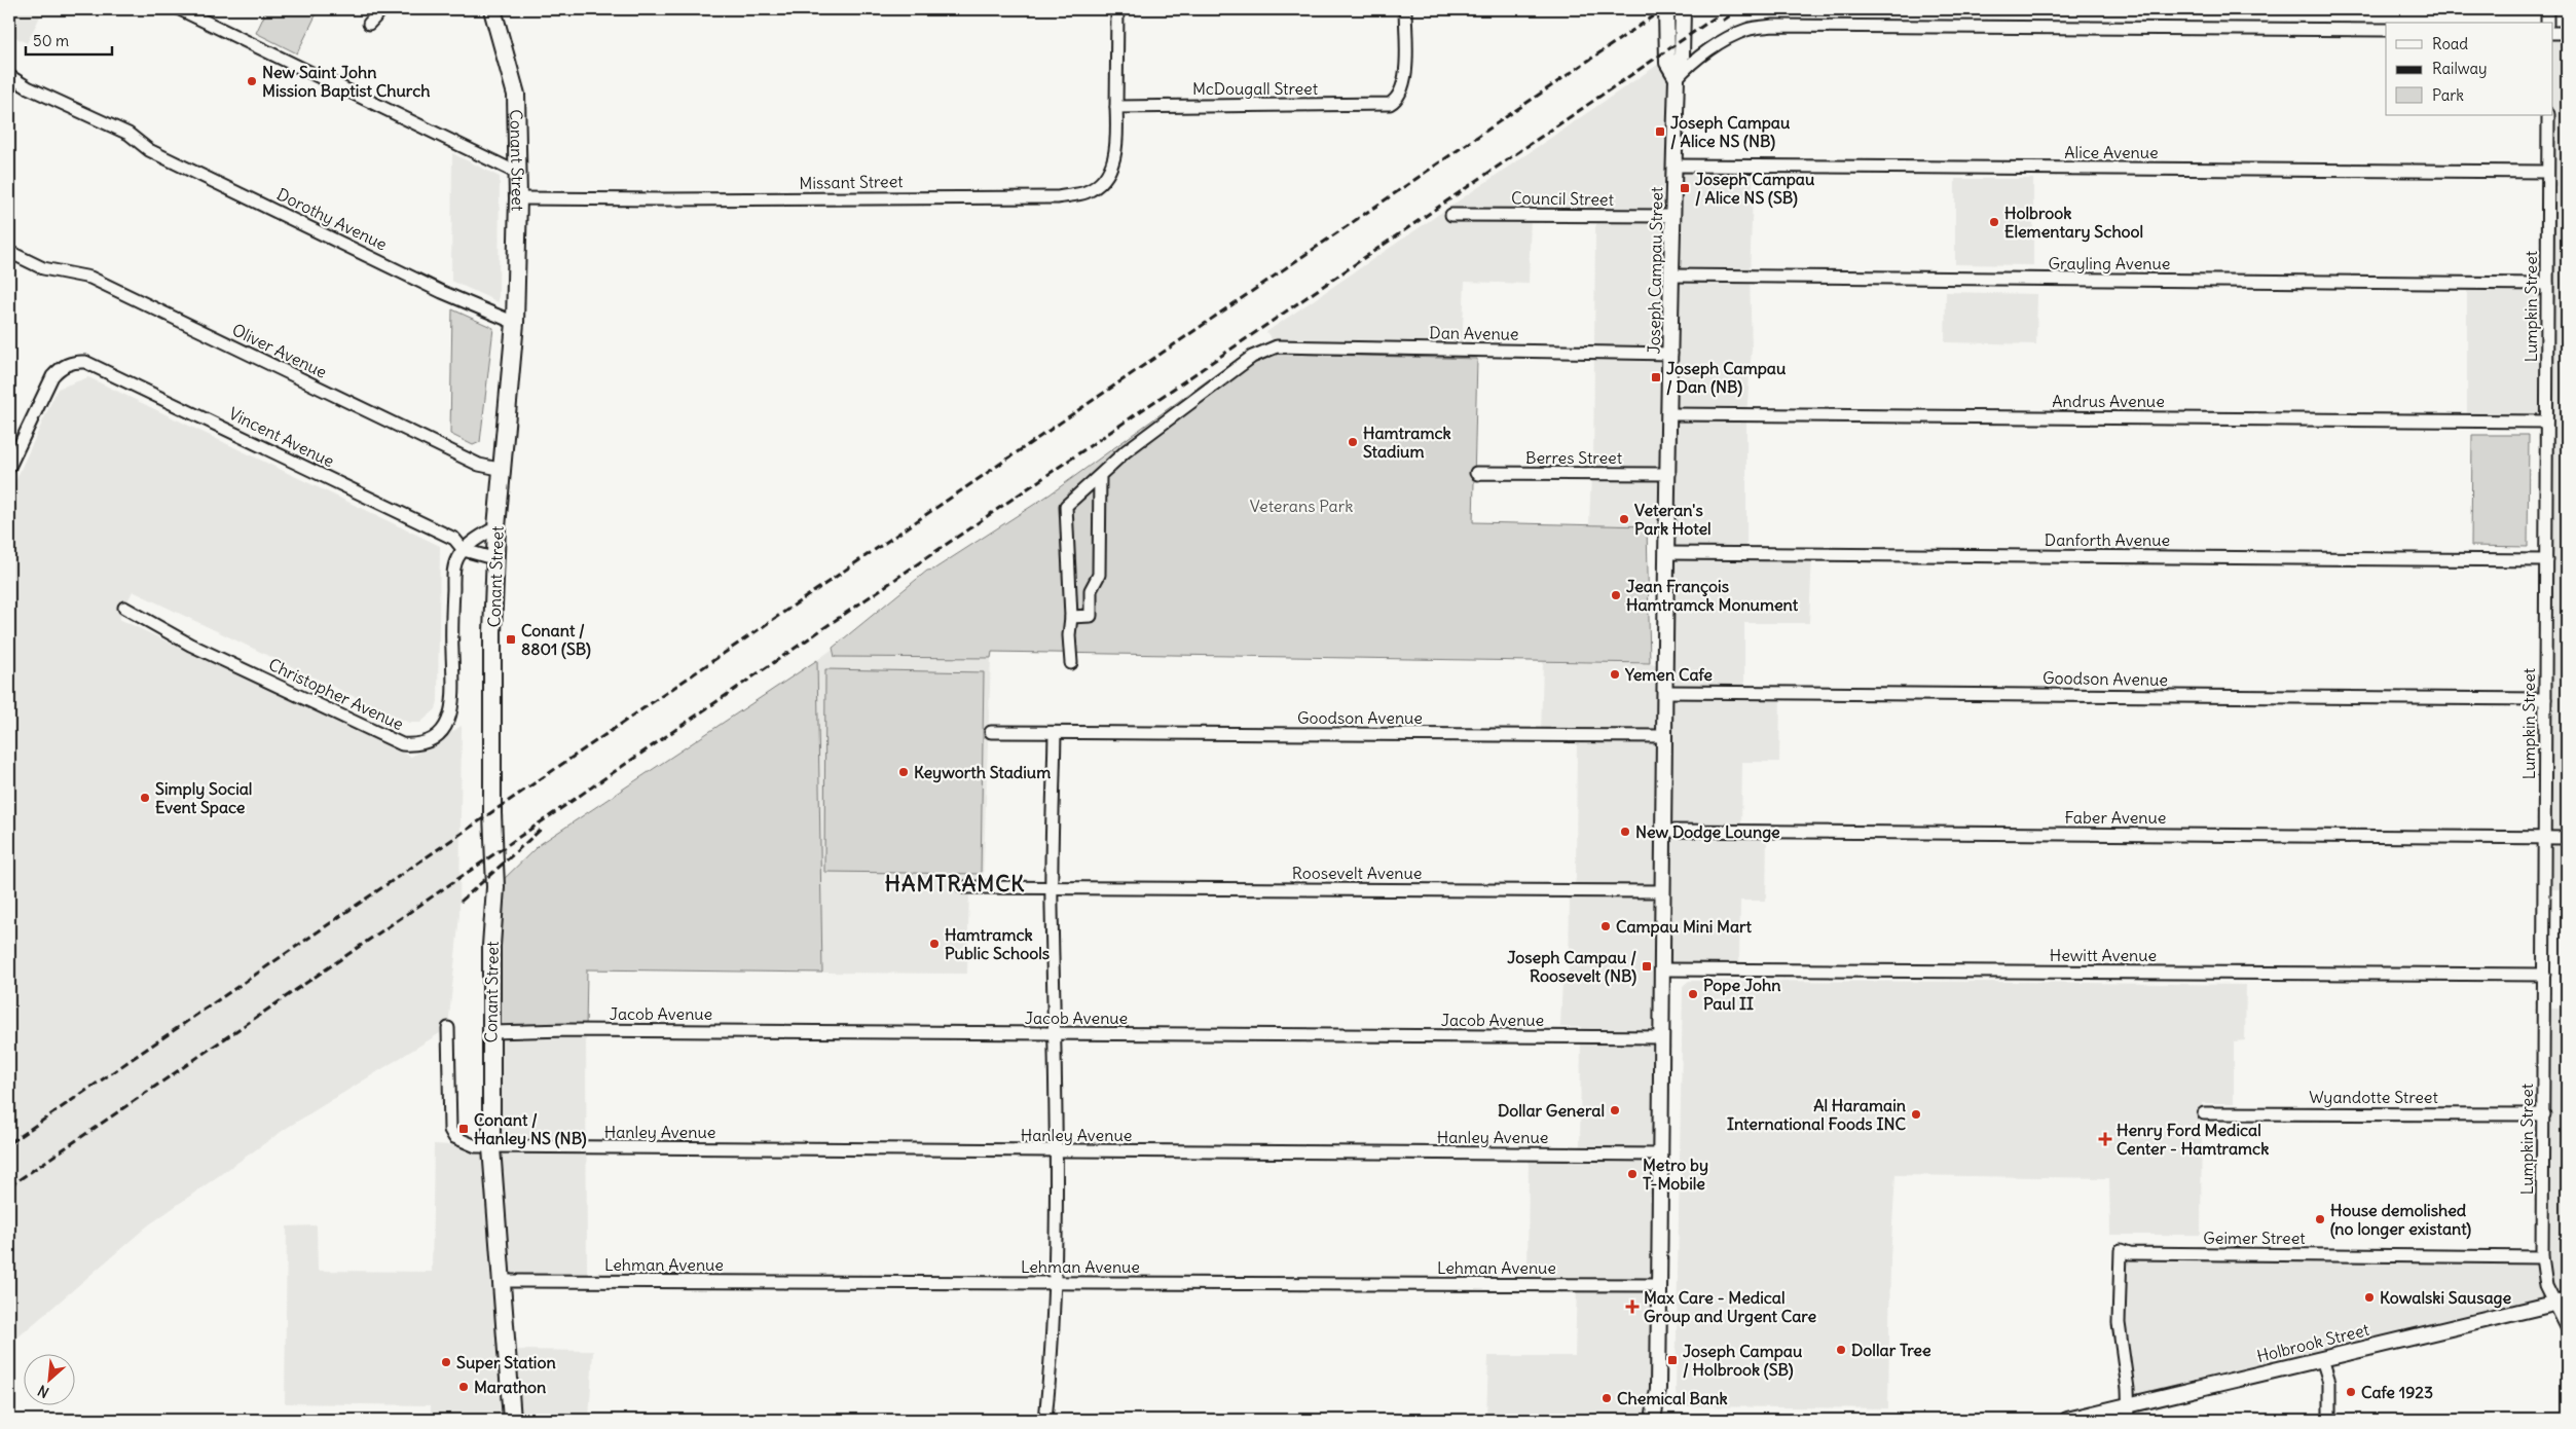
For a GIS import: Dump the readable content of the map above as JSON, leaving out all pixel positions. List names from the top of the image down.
{
  "streets": {
    "main road": ["Conant Street"],
    "street": [
      "McDougall Street",
      "Alice Avenue",
      "Missant Street",
      "Council Street",
      "Dorothy Avenue",
      "Grayling Avenue",
      "Joseph Campau Street",
      "Lumpkin Street",
      "Dan Avenue",
      "Oliver Avenue",
      "Andrus Avenue",
      "Vincent Avenue",
      "Berres Street",
      "Danforth Avenue",
      "Goodson Avenue",
      "Christopher Avenue",
      "Faber Avenue",
      "Roosevelt Avenue",
      "Hewitt Avenue",
      "Jacob Avenue",
      "Wyandotte Street",
      "Hanley Avenue",
      "Geimer Street",
      "Lehman Avenue",
      "Holbrook Street"
    ]
  },
  "crossings": [
    ["McDougall Street", "Missant Street"],
    ["Alice Avenue", "Joseph Campau Street"],
    ["Alice Avenue", "Lumpkin Street"],
    ["Conant Street", "Missant Street"],
    ["Conant Street", "Dorothy Avenue"],
    ["Conant Street", "Oliver Avenue"],
    ["Conant Street", "Vincent Avenue"],
    ["Conant Street", "Jacob Avenue"],
    ["Conant Street", "Hanley Avenue"],
    ["Conant Street", "Lehman Avenue"],
    ["Council Street", "Joseph Campau Street"],
    ["Grayling Avenue", "Joseph Campau Street"],
    ["Grayling Avenue", "Lumpkin Street"],
    ["Joseph Campau Street", "Dan Avenue"],
    ["Joseph Campau Street", "Andrus Avenue"],
    ["Joseph Campau Street", "Berres Street"],
    ["Joseph Campau Street", "Danforth Avenue"],
    ["Joseph Campau Street", "Goodson Avenue"],
    ["Joseph Campau Street", "Faber Avenue"],
    ["Joseph Campau Street", "Roosevelt Avenue"],
    ["Joseph Campau Street", "Hewitt Avenue"],
    ["Joseph Campau Street", "Jacob Avenue"],
    ["Joseph Campau Street", "Hanley Avenue"],
    ["Joseph Campau Street", "Lehman Avenue"],
    ["Lumpkin Street", "Andrus Avenue"],
    ["Lumpkin Street", "Danforth Avenue"],
    ["Lumpkin Street", "Goodson Avenue"],
    ["Lumpkin Street", "Faber Avenue"],
    ["Lumpkin Street", "Hewitt Avenue"],
    ["Lumpkin Street", "Wyandotte Street"],
    ["Lumpkin Street", "Geimer Street"],
    ["Lumpkin Street", "Holbrook Street"],
    ["Vincent Avenue", "Christopher Avenue"],
    ["Geimer Street", "Holbrook Street"]
  ],
  "districts": ["HAMTRAMCK"],
  "parks": ["Veterans Park"],
  "places": {
    "other": [
      "New Saint John Mission Baptist Church",
      "Holbrook Elementary School",
      "Hamtramck Stadium",
      "Veteran's Park Hotel",
      "Jean François Hamtramck Monument",
      "Yemen Cafe",
      "Keyworth Stadium",
      "Simply Social Event Space",
      "New Dodge Lounge",
      "Campau Mini Mart",
      "Hamtramck Public Schools",
      "Pope John Paul II",
      "Dollar General",
      "Al Haramain International Foods INC",
      "Metro by T-Mobile",
      "House demolished (no longer existant)",
      "Kowalski Sausage",
      "Dollar Tree",
      "Super Station",
      "Marathon",
      "Cafe 1923",
      "Chemical Bank"
    ],
    "transit": [
      "Joseph Campau / Alice NS (NB)",
      "Joseph Campau / Alice NS (SB)",
      "Joseph Campau / Dan (NB)",
      "Conant / 8801 (SB)",
      "Joseph Campau / Roosevelt (NB)",
      "Conant / Hanley NS (NB)",
      "Joseph Campau / Holbrook (SB)"
    ],
    "health": ["Henry Ford Medical Center - Hamtramck", "Max Care - Medical Group and Urgent Care"]
  },
  "legend": ["Road", "Railway", "Park"],
  "scale_bar": "50 m",
  "north": "bottom left"
}
